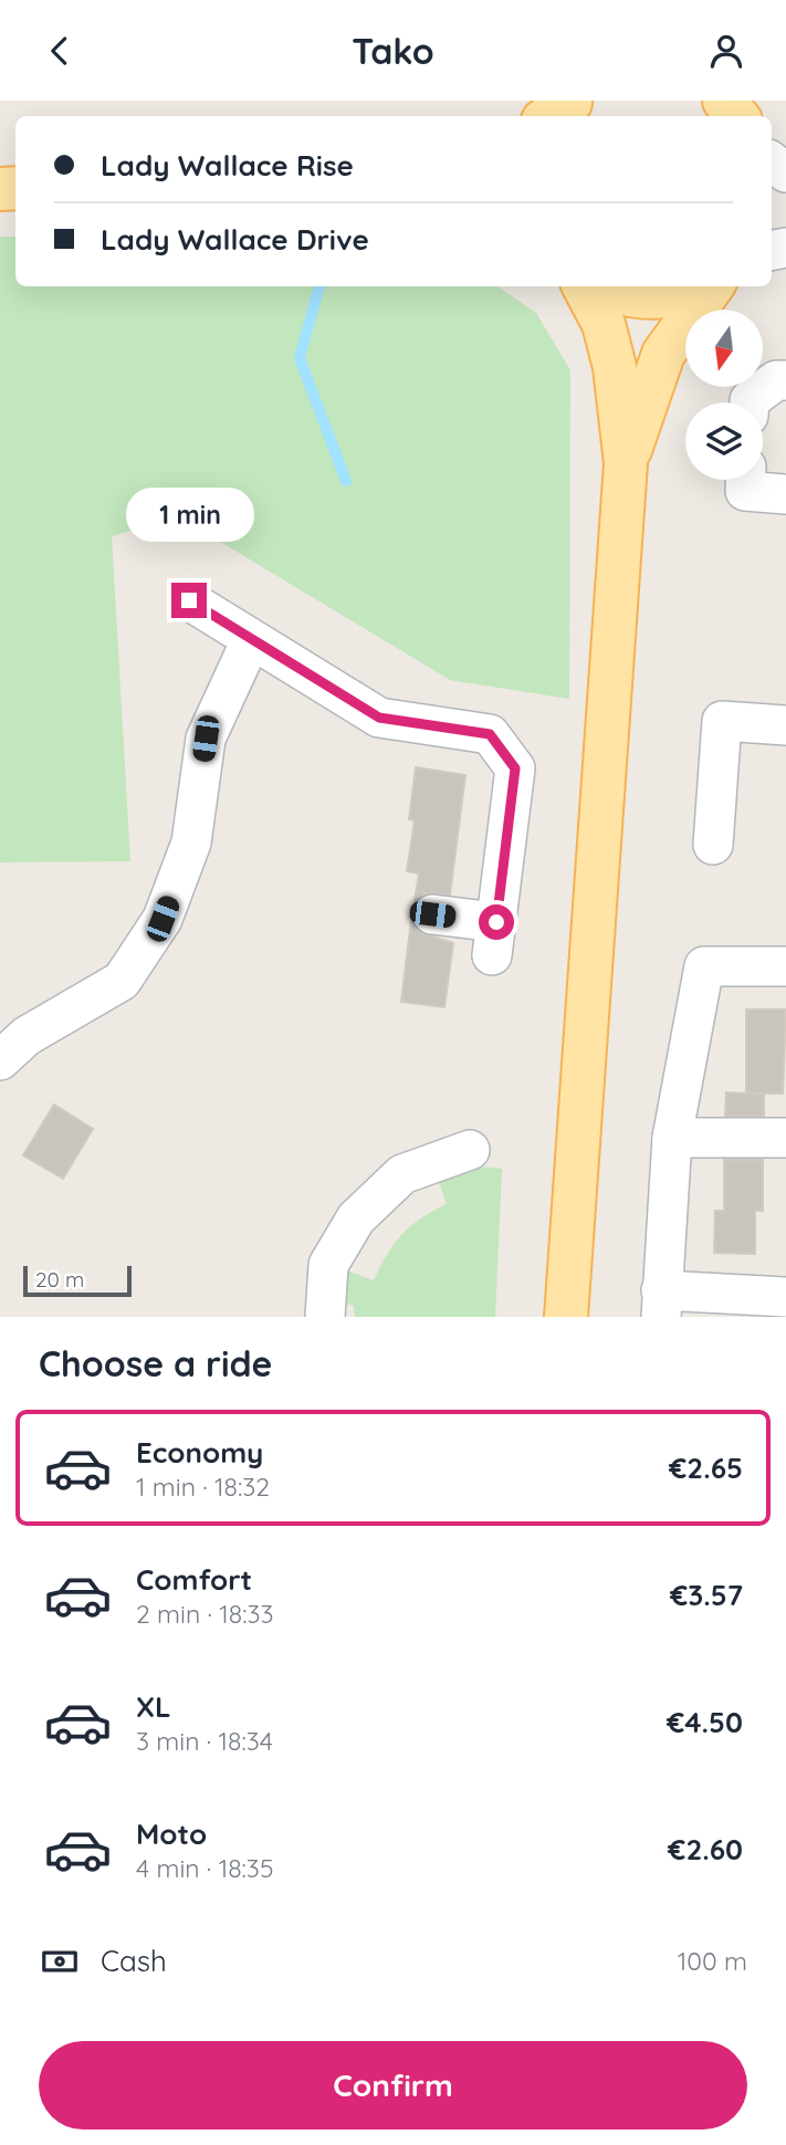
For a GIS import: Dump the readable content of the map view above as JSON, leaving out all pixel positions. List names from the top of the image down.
{
  "scale_bar": "20 m",
  "north": "bottom",
  "page": {
    "header": "Tako",
    "banner": ["Lady Wallace Rise", "Lady Wallace Drive"],
    "bubble": "1 min",
    "scale": "20 m",
    "heading": "Choose a ride",
    "list": [
      {
        "name": "Economy",
        "note": "1 min · 18:32",
        "value": "€2.65"
      },
      {
        "name": "Comfort",
        "note": "2 min · 18:33",
        "value": "€3.57"
      },
      {
        "name": "XL",
        "note": "3 min · 18:34",
        "value": "€4.50"
      },
      {
        "name": "Moto",
        "note": "4 min · 18:35",
        "value": "€2.60"
      }
    ],
    "pay": ["Cash", "100 m"],
    "buttons": "Confirm"
  }
}
